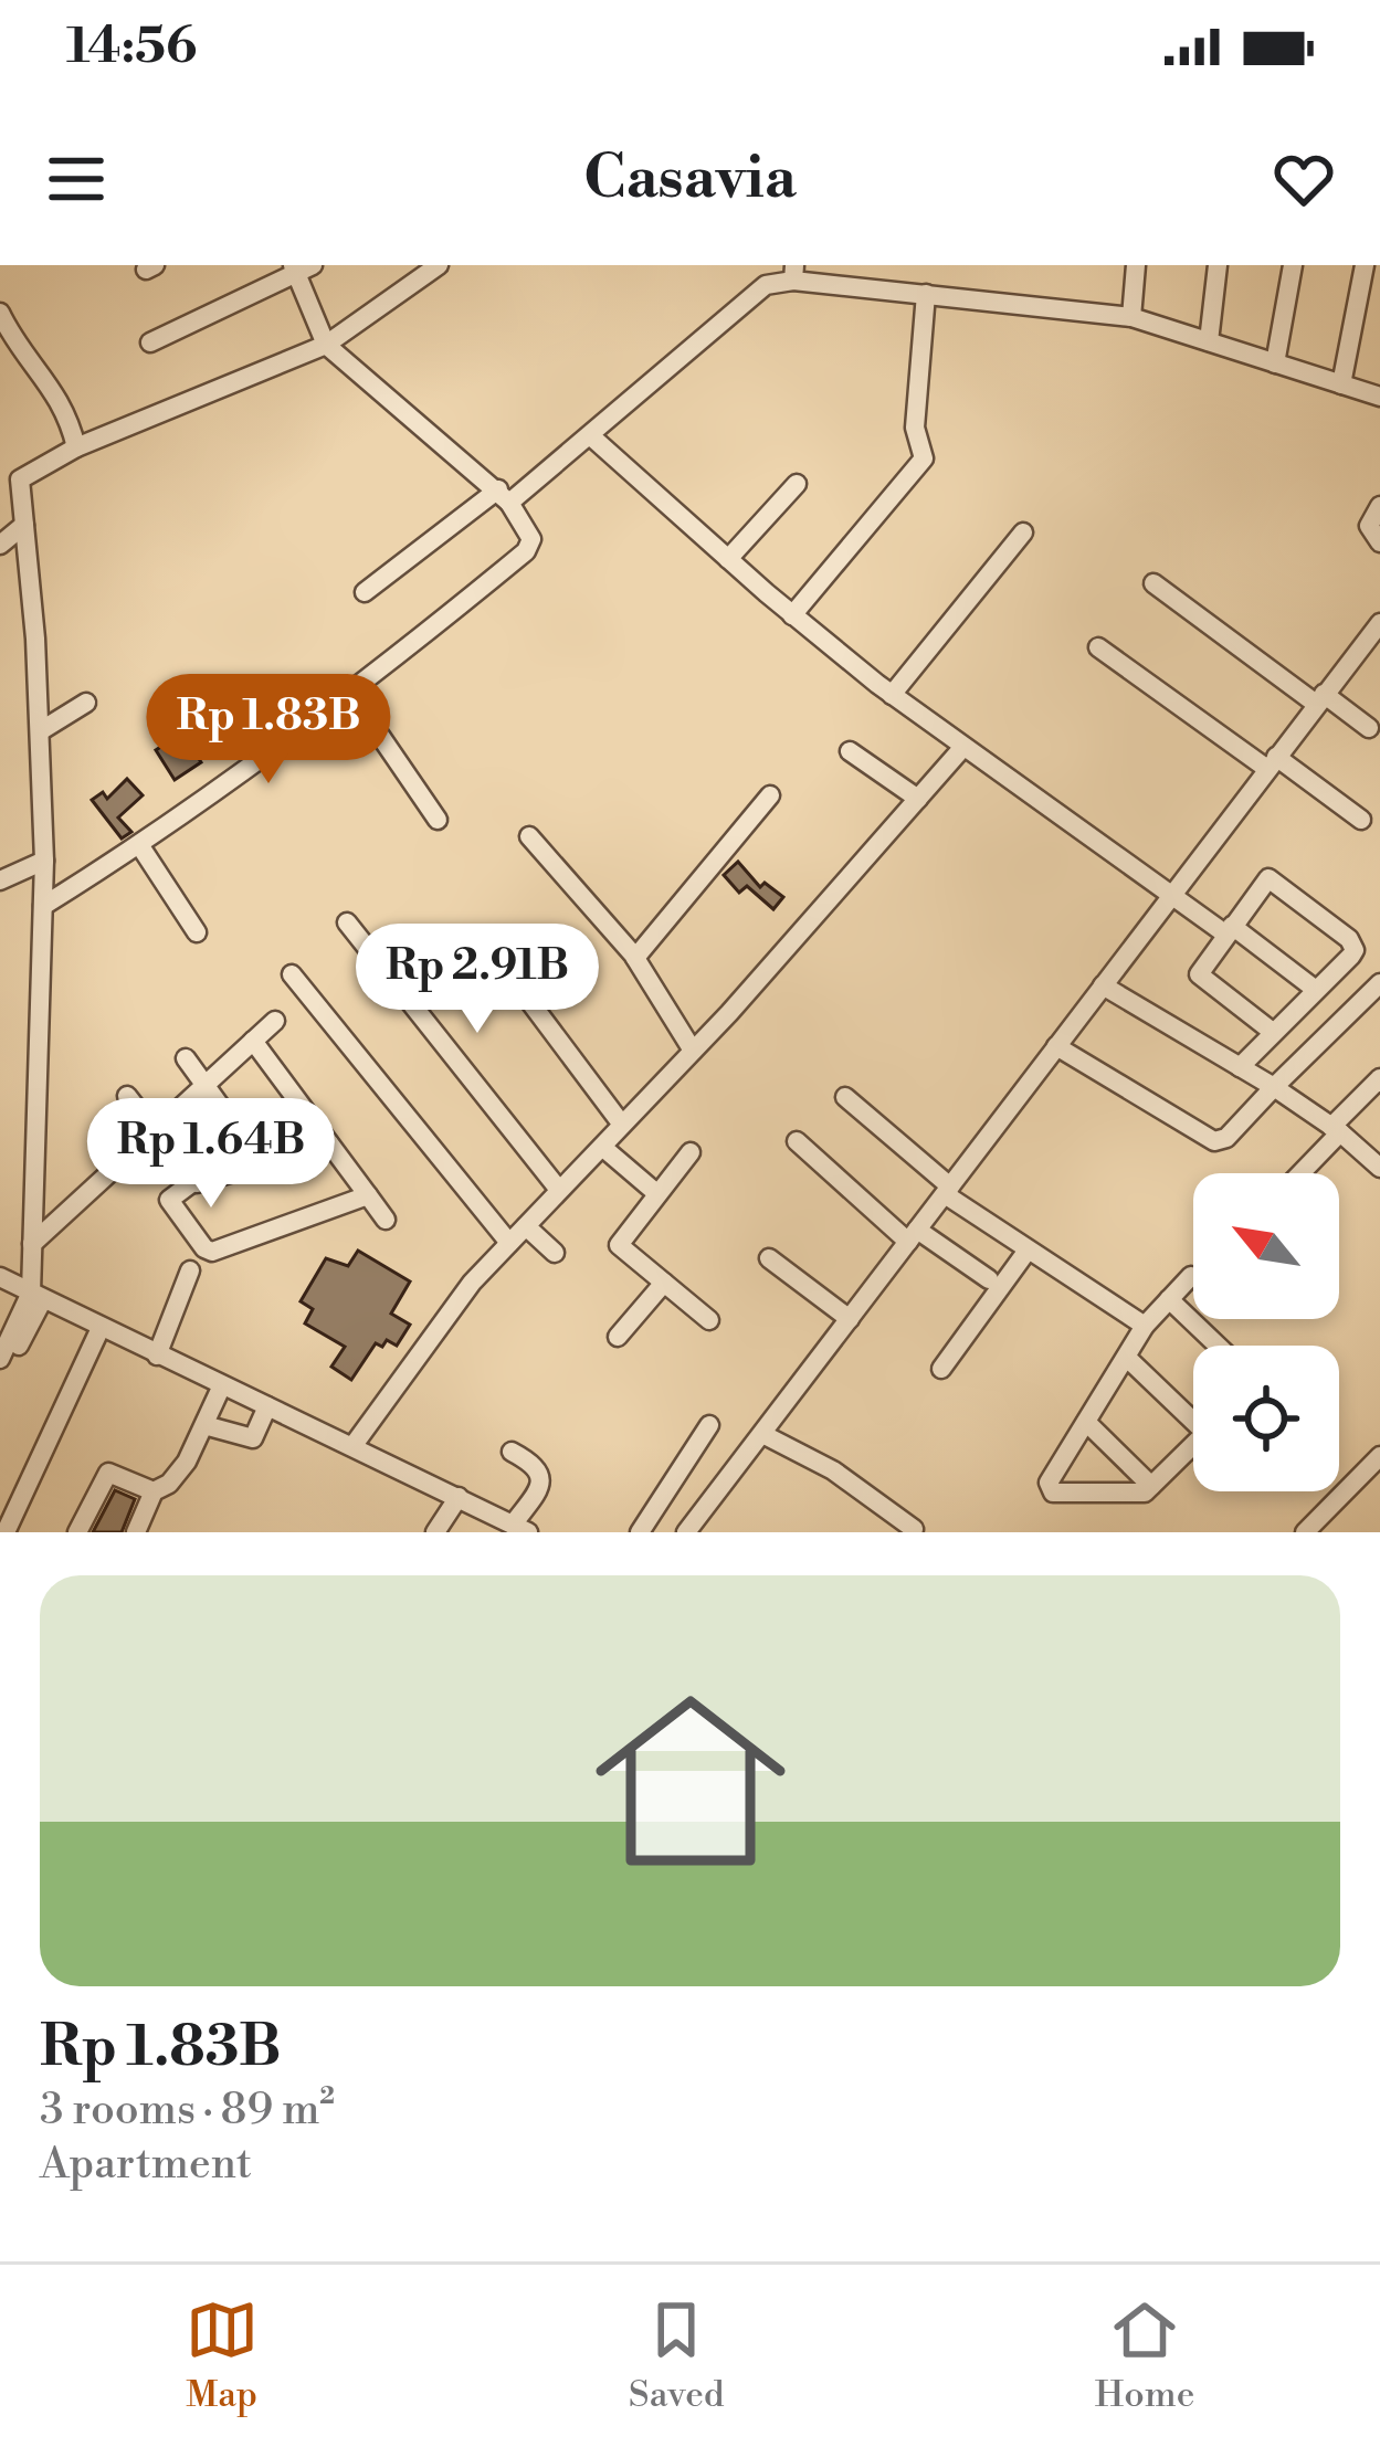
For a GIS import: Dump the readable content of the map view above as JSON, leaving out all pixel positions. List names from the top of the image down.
{
  "north": "top left",
  "page": {
    "status": "14:56",
    "header": "Casavia",
    "price": ["Rp 1.83B", "Rp 2.91B", "Rp 1.64B"],
    "list": [
      {
        "name": "Rp 1.83B",
        "note": "3 rooms · 89 m² · Apartment"
      }
    ],
    "tabs": ["Map", "Saved", "Home"]
  }
}
